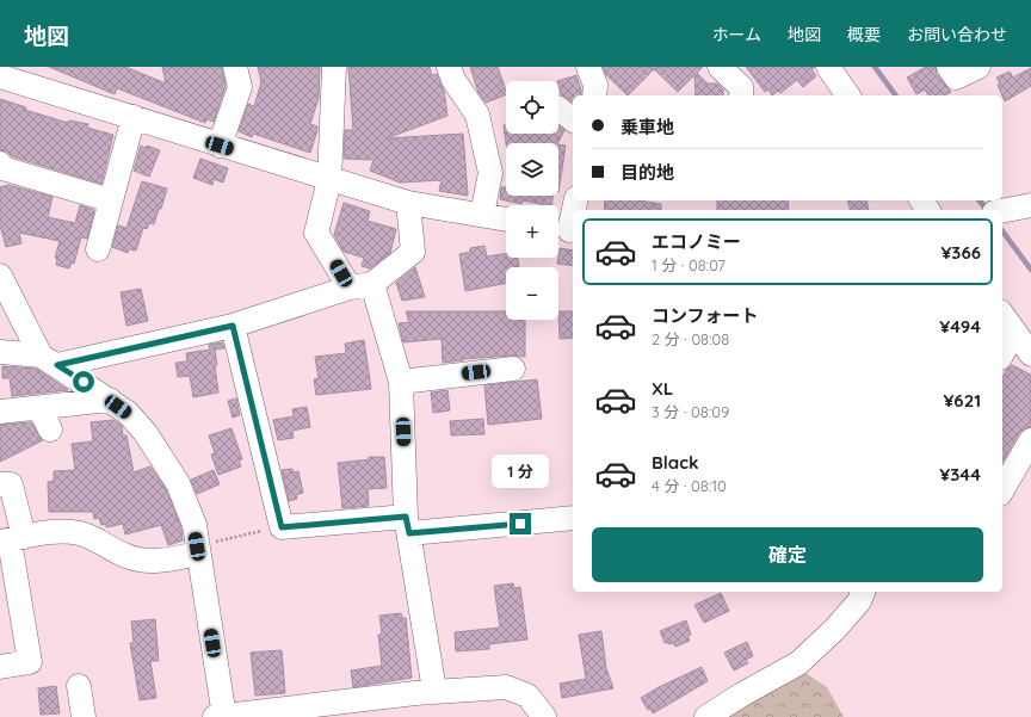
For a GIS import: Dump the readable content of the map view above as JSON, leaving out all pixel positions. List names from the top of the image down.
{
  "page": {
    "header": "地図",
    "nav": [
      "ホーム",
      "地図",
      "概要",
      "お問い合わせ"
    ],
    "map_buttons": ["+", "−"],
    "banner": ["乗車地", "目的地"],
    "list": [
      {
        "name": "エコノミー",
        "note": "1 分 · 08:07",
        "value": "¥366"
      },
      {
        "name": "コンフォート",
        "note": "2 分 · 08:08",
        "value": "¥494"
      },
      {
        "name": "XL",
        "note": "3 分 · 08:09",
        "value": "¥621"
      },
      {
        "name": "Black",
        "note": "4 分 · 08:10",
        "value": "¥344"
      }
    ],
    "bubble": "1 分",
    "buttons": "確定"
  }
}
